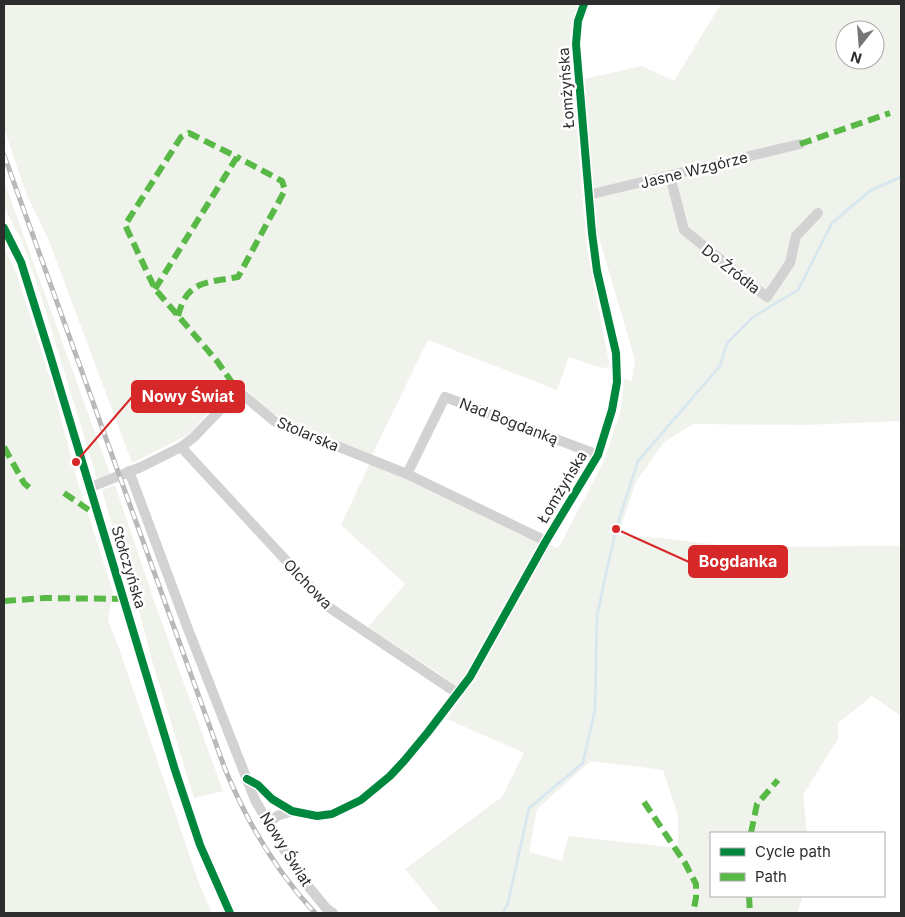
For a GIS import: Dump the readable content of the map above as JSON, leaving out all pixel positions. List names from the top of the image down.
{
  "streets": {
    "street": [
      "Łomżyńska",
      "Jasne Wzgórze",
      "Do Źródła",
      "Nad Bogdanką",
      "Stolarska",
      "Stołczyńska",
      "Olchowa",
      "Nowy Świat"
    ]
  },
  "crossings": [
    ["Łomżyńska", "Jasne Wzgórze"],
    ["Łomżyńska", "Nad Bogdanką"],
    ["Łomżyńska", "Stolarska"],
    ["Łomżyńska", "Olchowa"],
    ["Łomżyńska", "Nowy Świat"],
    ["Jasne Wzgórze", "Do Źródła"],
    ["Nad Bogdanką", "Stolarska"],
    ["Stolarska", "Stołczyńska"],
    ["Stolarska", "Olchowa"],
    ["Stolarska", "Nowy Świat"]
  ],
  "places": ["Nowy Świat", "Bogdanka"],
  "legend": ["Cycle path", "Path"],
  "north": "bottom"
}
